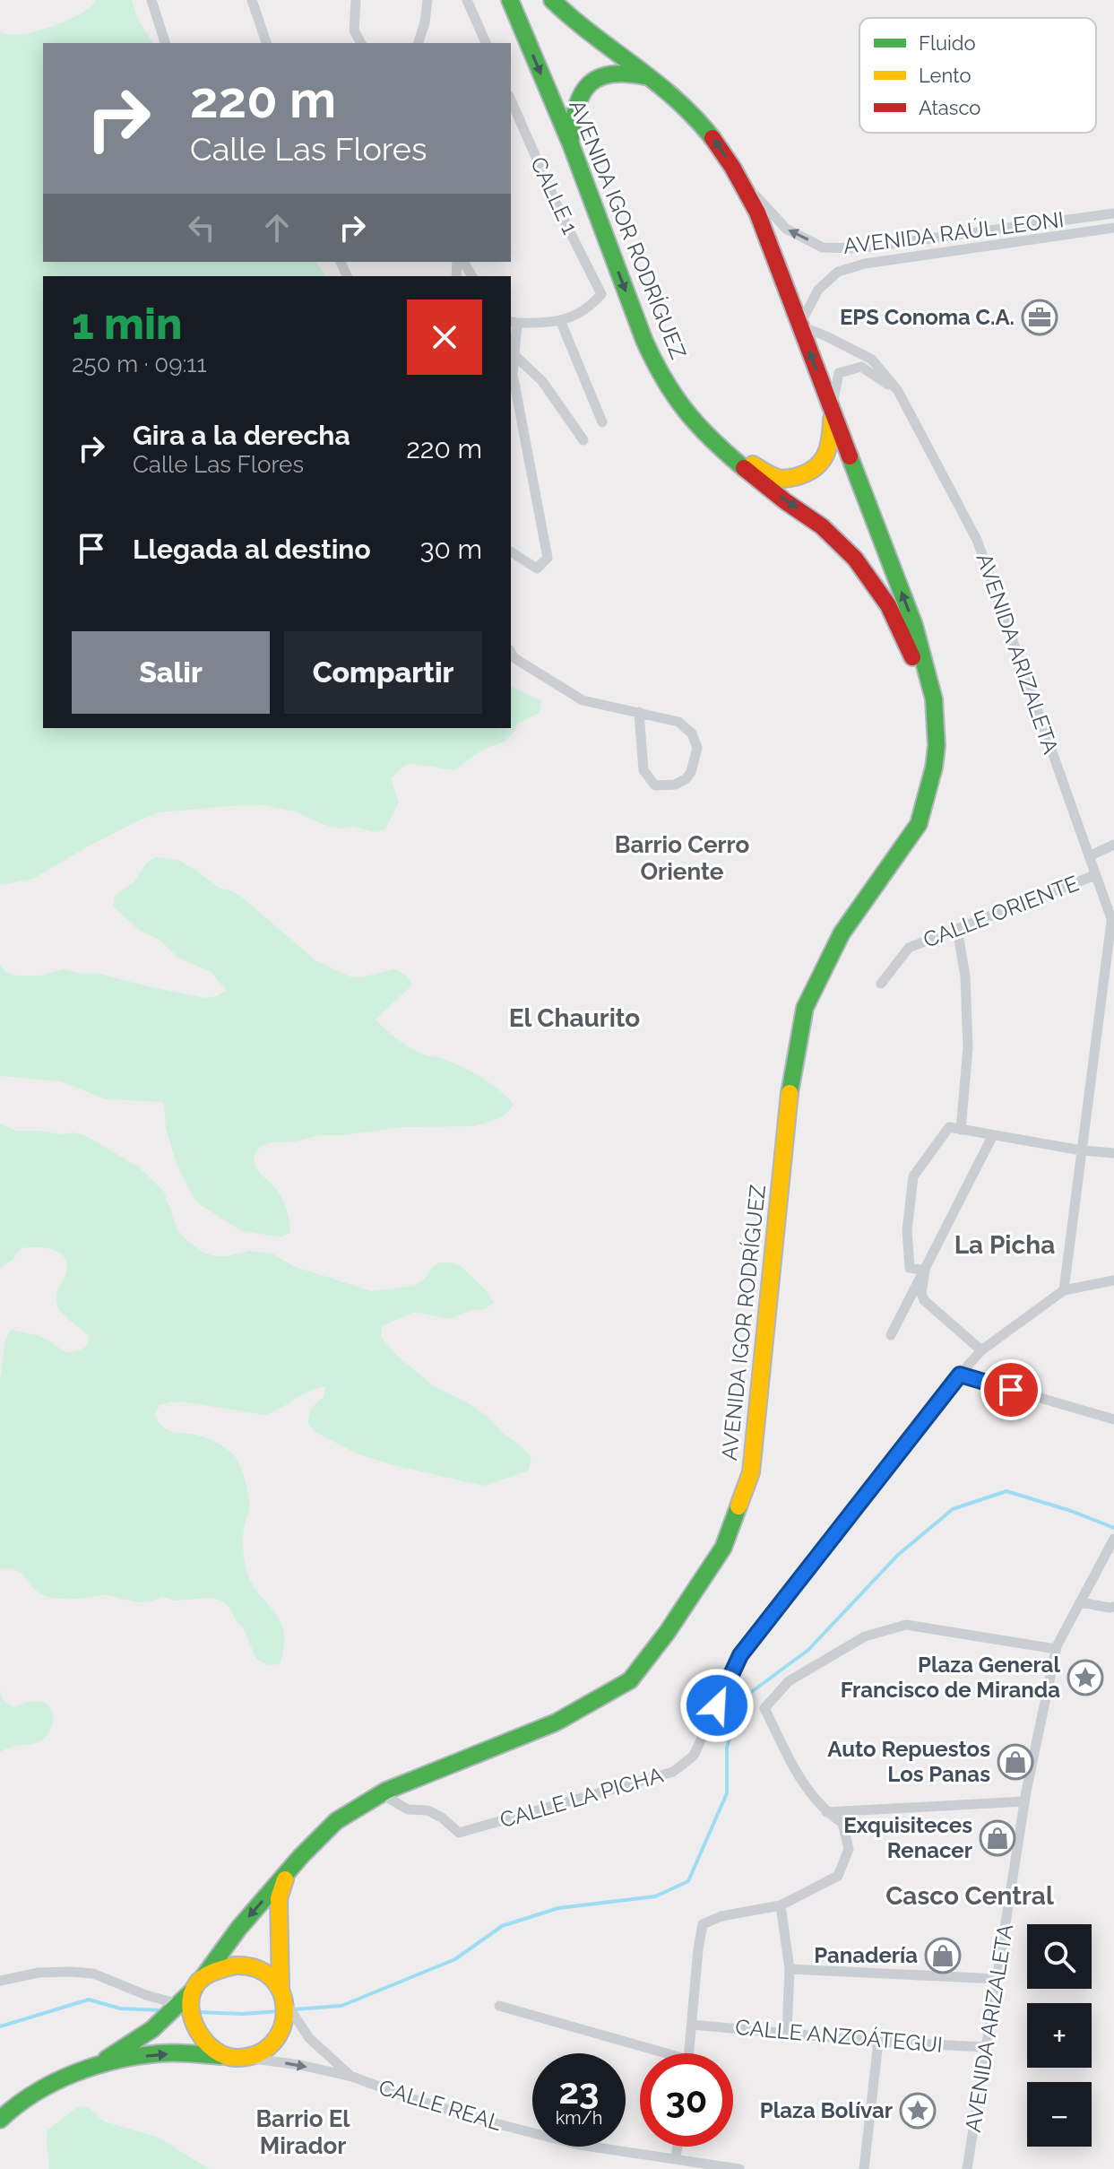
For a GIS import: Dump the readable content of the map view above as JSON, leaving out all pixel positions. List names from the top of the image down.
{
  "streets": {
    "highway": ["AVENIDA IGOR RODRÍGUEZ"],
    "street": [
      "CALLE 1",
      "AVENIDA RAÚL LEONI",
      "AVENIDA ARIZALETA",
      "CALLE ORIENTE",
      "CALLE LA PICHA",
      "CALLE ANZOÁTEGUI",
      "CALLE REAL"
    ]
  },
  "crossings": [
    ["AVENIDA IGOR RODRÍGUEZ", "AVENIDA RAÚL LEONI"],
    ["AVENIDA IGOR RODRÍGUEZ", "AVENIDA ARIZALETA"],
    ["AVENIDA IGOR RODRÍGUEZ", "CALLE LA PICHA"],
    ["AVENIDA RAÚL LEONI", "AVENIDA ARIZALETA"],
    ["AVENIDA ARIZALETA", "CALLE ORIENTE"],
    ["AVENIDA ARIZALETA", "CALLE ANZOÁTEGUI"]
  ],
  "one_way": ["AVENIDA RAÚL LEONI"],
  "districts": [
    "Barrio Cerro Oriente",
    "El Chaurito",
    "La Picha",
    "Casco Central",
    "Barrio El Mirador"
  ],
  "places": {
    "office": ["EPS Conoma C.A."],
    "place": ["Plaza General Francisco de Miranda", "Plaza Bolívar"],
    "shop": ["Auto Repuestos Los Panas", "Exquisiteces Renacer", "Panadería"]
  },
  "legend": ["Fluido", "Lento", "Atasco"],
  "page": {
    "turn": ["220 m", "Calle Las Flores"],
    "heading": ["1 min", "250 m · 09:11"],
    "list": [
      {
        "name": "Gira a la derecha",
        "note": "Calle Las Flores",
        "value": "220 m"
      },
      {
        "name": "Llegada al destino",
        "value": "30 m"
      }
    ],
    "buttons": ["Salir", "Compartir"],
    "map_buttons": ["+", "−"],
    "speed": "23 km/h",
    "limit": "30"
  }
}
